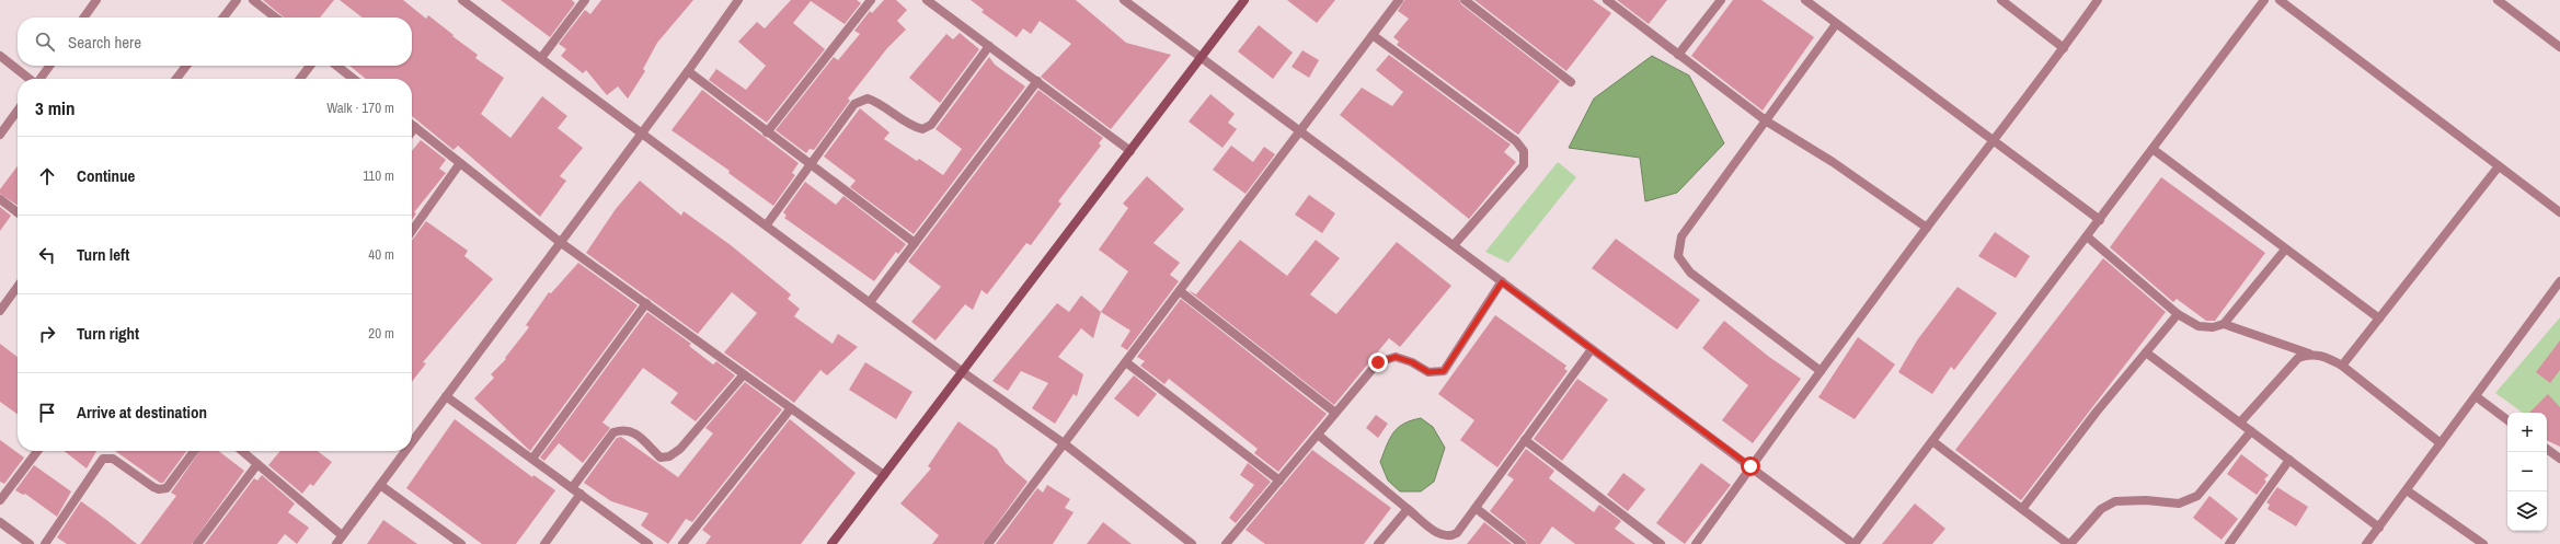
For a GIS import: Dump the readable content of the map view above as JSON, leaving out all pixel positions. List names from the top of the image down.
{
  "page": {
    "search": "Search here",
    "heading": ["3 min", "Walk · 170 m"],
    "list": [
      ["Continue", "110 m"],
      ["Turn left", "40 m"],
      ["Turn right", "20 m"],
      "Arrive at destination"
    ],
    "map_buttons": ["+", "−"]
  }
}
